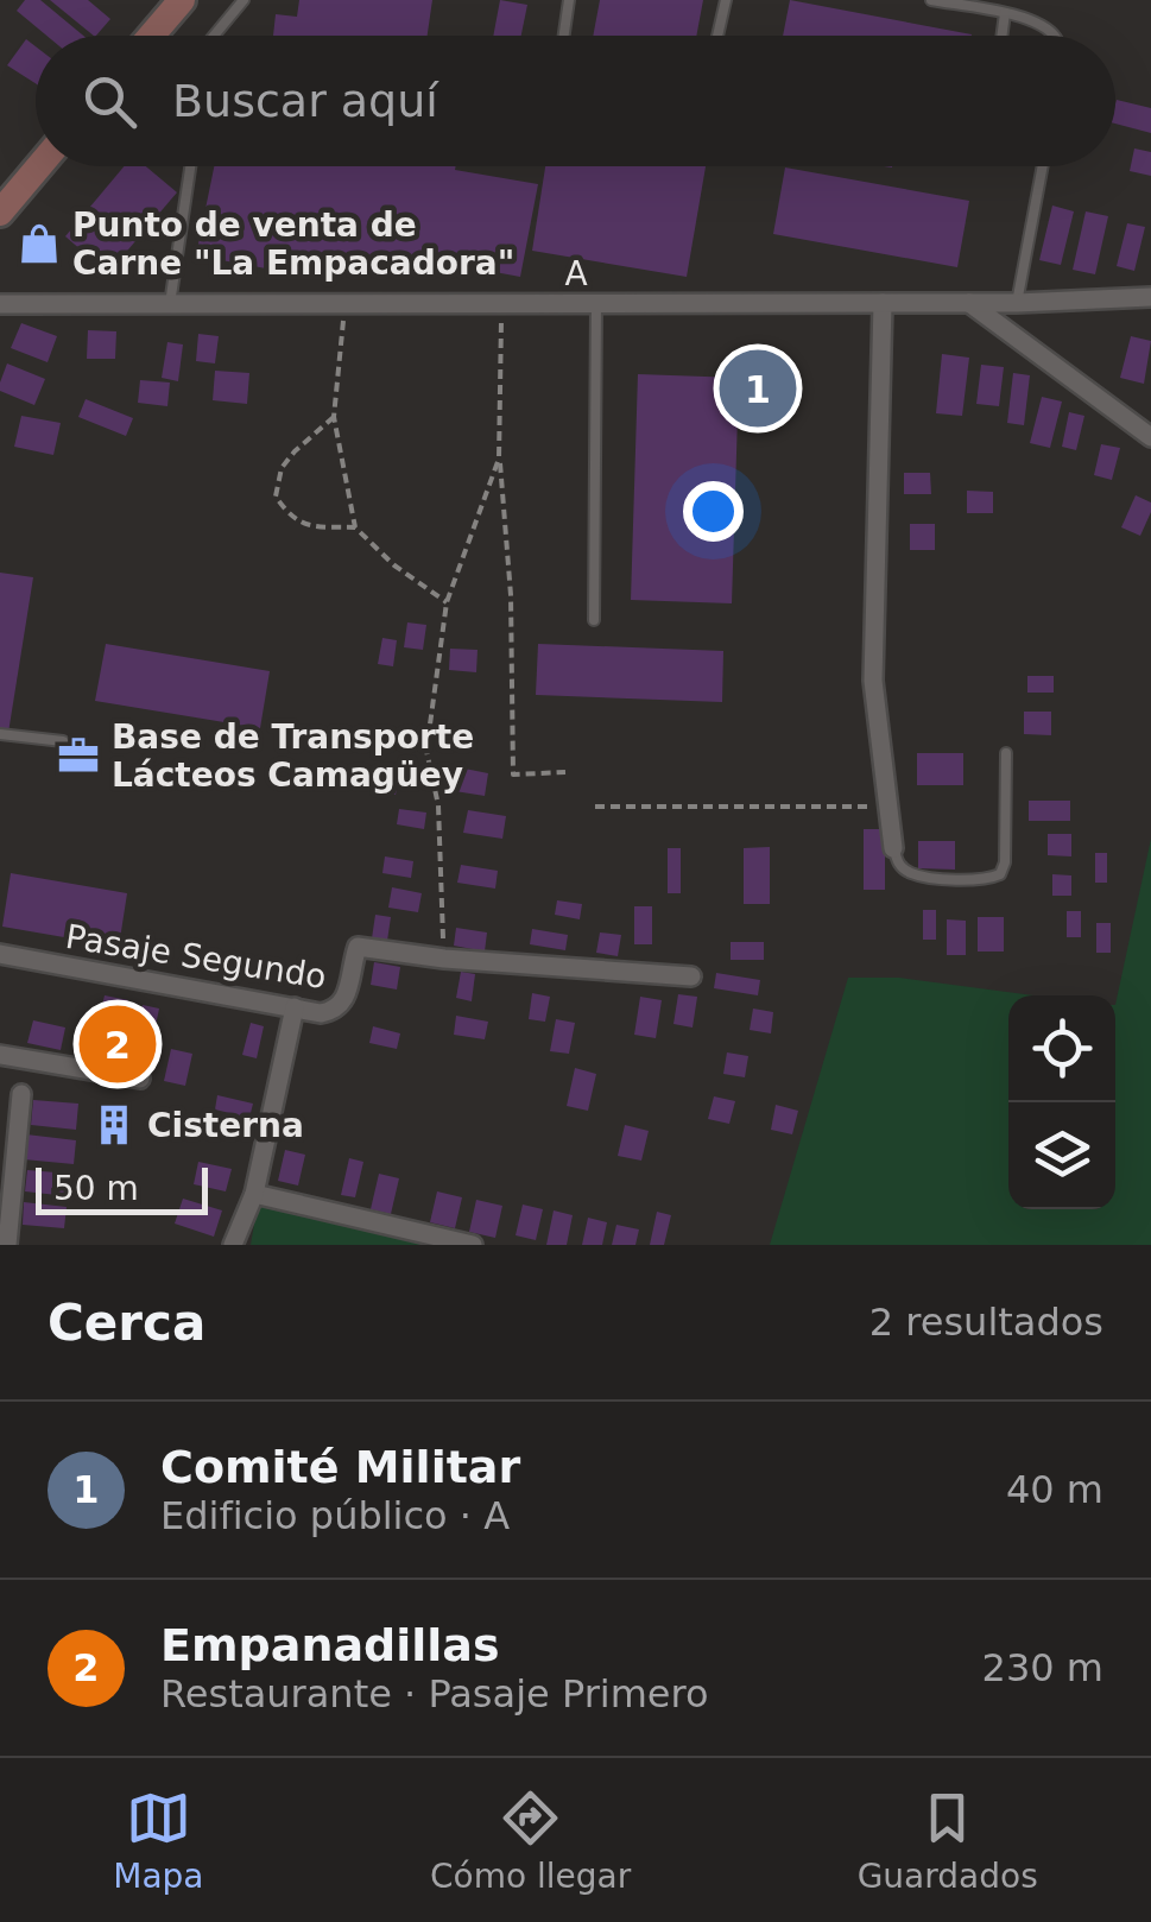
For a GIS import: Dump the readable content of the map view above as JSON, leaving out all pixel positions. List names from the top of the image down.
{
  "streets": {
    "street": ["A", "Pasaje Segundo"]
  },
  "places": {
    "shop": ["Punto de venta de Carne \"La Empacadora\""],
    "office": ["Base de Transporte Lácteos Camagüey"],
    "building": ["Cisterna"]
  },
  "scale_bar": "50 m",
  "page": {
    "search": "Buscar aquí",
    "pins": ["1", "2"],
    "scale": "50 m",
    "heading": ["Cerca", "2 resultados"],
    "list": [
      {
        "mark": "1",
        "name": "Comité Militar",
        "note": "Edificio público · A",
        "value": "40 m"
      },
      {
        "mark": "2",
        "name": "Empanadillas",
        "note": "Restaurante · Pasaje Primero",
        "value": "230 m"
      }
    ],
    "nav": ["Mapa", "Cómo llegar", "Guardados"]
  }
}
